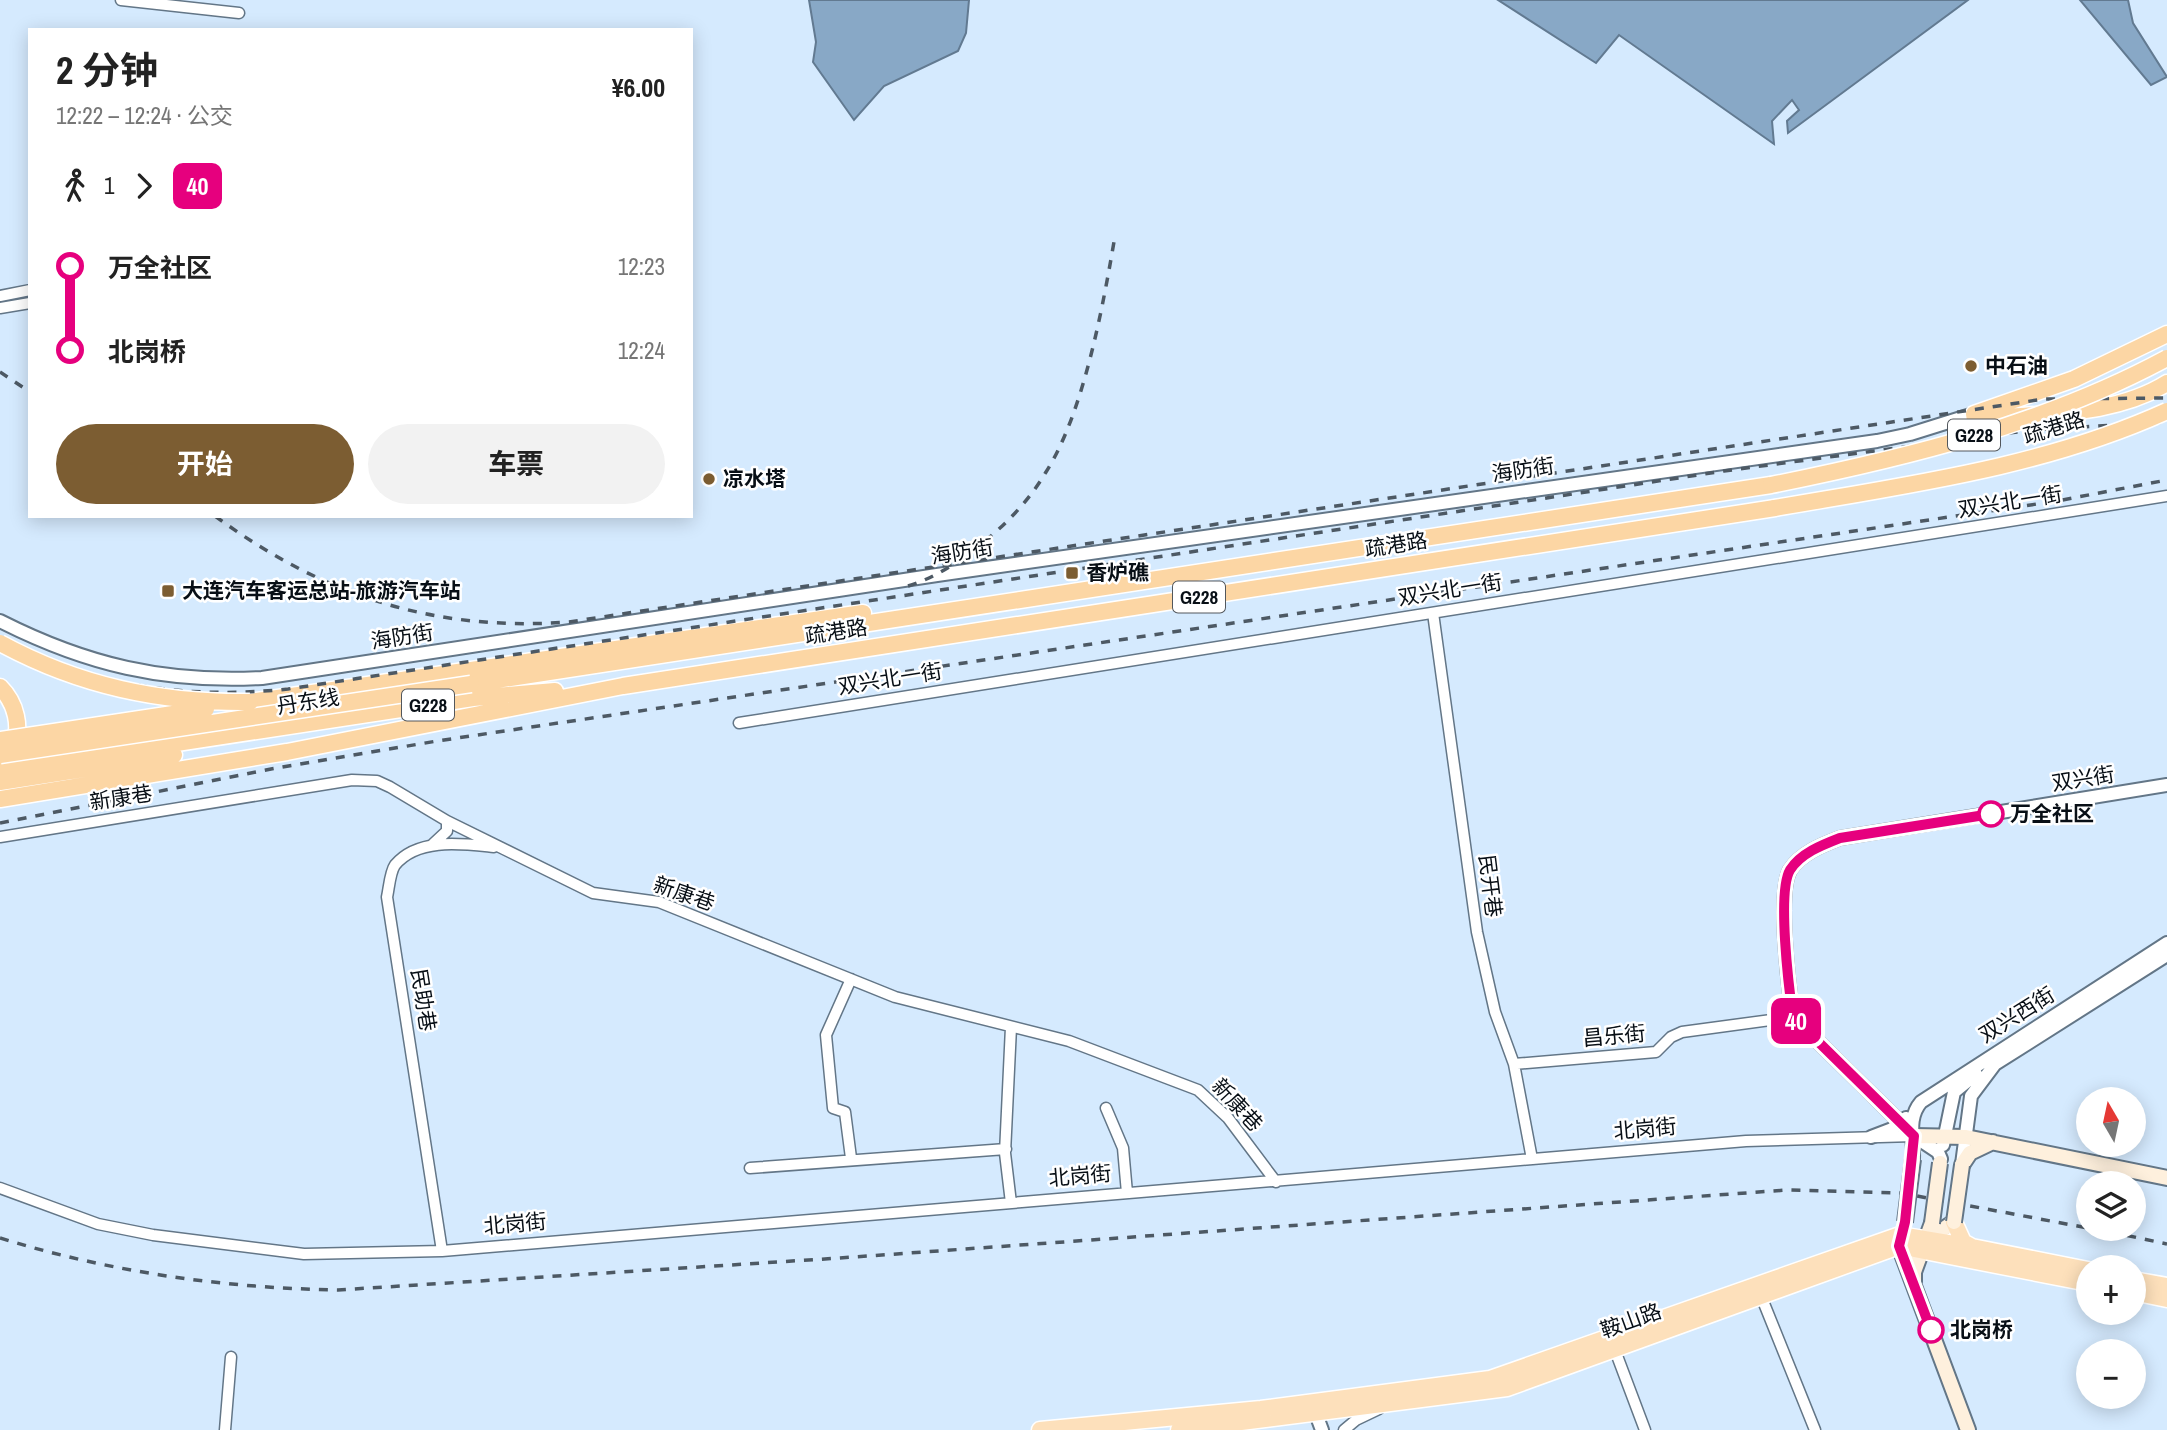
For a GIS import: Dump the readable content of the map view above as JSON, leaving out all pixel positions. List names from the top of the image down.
{
  "streets": {
    "highway": ["疏港路", "G228", "丹东线"],
    "main road": ["北岗街", "鞍山路"],
    "street": [
      "海防街",
      "双兴北一街",
      "双兴街",
      "新康巷",
      "民开巷",
      "民助巷",
      "双兴西街",
      "昌乐街"
    ]
  },
  "crossings": [
    ["疏港路", "丹东线"],
    ["双兴北一街", "民开巷"],
    ["双兴街", "昌乐街"],
    ["新康巷", "民助巷"],
    ["新康巷", "北岗街"],
    ["民开巷", "昌乐街"],
    ["民开巷", "北岗街"],
    ["民助巷", "北岗街"],
    ["双兴西街", "北岗街"]
  ],
  "places": {
    "other": [
      "中石油",
      "凉水塔",
      "万全社区",
      "北岗桥"
    ],
    "transit": ["香炉礁", "大连汽车客运总站-旅游汽车站"]
  },
  "lines": ["bus line 40"],
  "north": "top",
  "page": {
    "on_map": "40",
    "heading": ["2 分钟", "12:22 – 12:24 · 公交", "¥6.00"],
    "legs": ["1", "40"],
    "list": [
      {
        "name": "万全社区",
        "value": "12:23"
      },
      {
        "name": "北岗桥",
        "value": "12:24"
      }
    ],
    "buttons": ["开始", "车票"],
    "map_buttons": ["+", "−"]
  }
}
